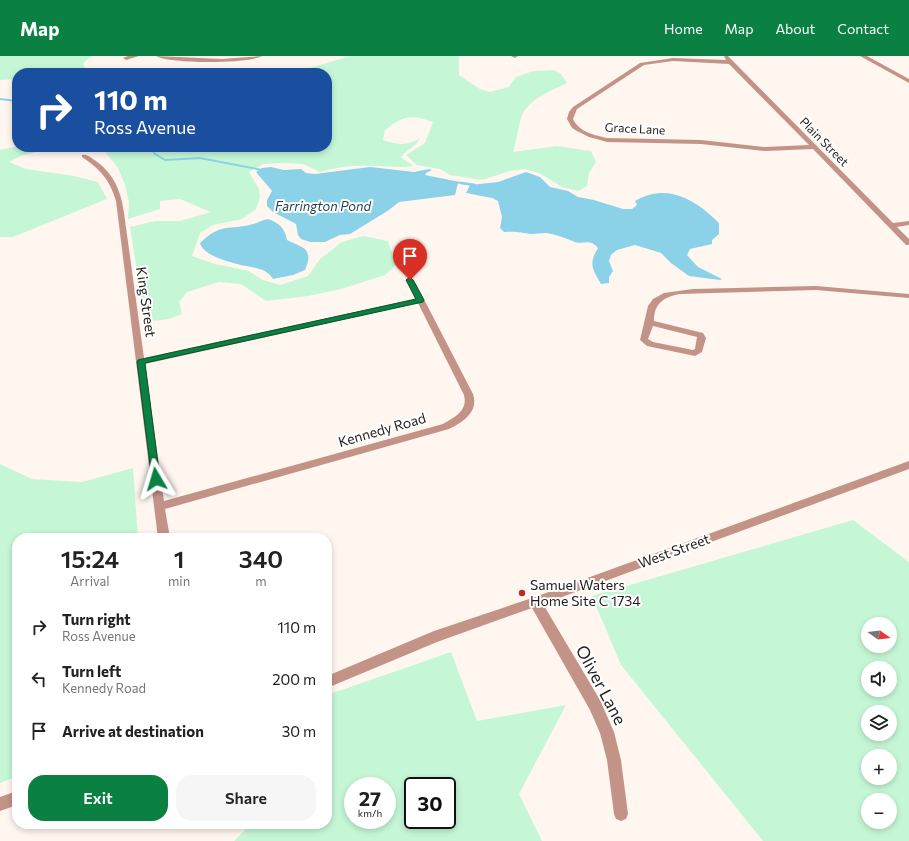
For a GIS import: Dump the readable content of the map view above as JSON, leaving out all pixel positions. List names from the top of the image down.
{
  "streets": {
    "street": [
      "Grace Lane",
      "Plain Street",
      "King Street",
      "Kennedy Road",
      "West Street",
      "Oliver Lane"
    ]
  },
  "crossings": [
    ["Grace Lane", "Plain Street"],
    ["King Street", "Kennedy Road"],
    ["West Street", "Oliver Lane"]
  ],
  "water": ["Farrington Pond"],
  "places": ["Samuel Waters Home Site C 1734"],
  "north": "right",
  "page": {
    "header": "Map",
    "nav": [
      "Home",
      "Map",
      "About",
      "Contact"
    ],
    "turn": ["110 m", "Ross Avenue"],
    "eta": [
      "15:24",
      "Arrival",
      "1",
      "min",
      "340",
      "m"
    ],
    "list": [
      {
        "name": "Turn right",
        "note": "Ross Avenue",
        "value": "110 m"
      },
      {
        "name": "Turn left",
        "note": "Kennedy Road",
        "value": "200 m"
      },
      {
        "name": "Arrive at destination",
        "value": "30 m"
      }
    ],
    "map_buttons": ["+", "−"],
    "buttons": ["Exit", "Share"],
    "speed": "27 km/h",
    "limit": "30"
  }
}
